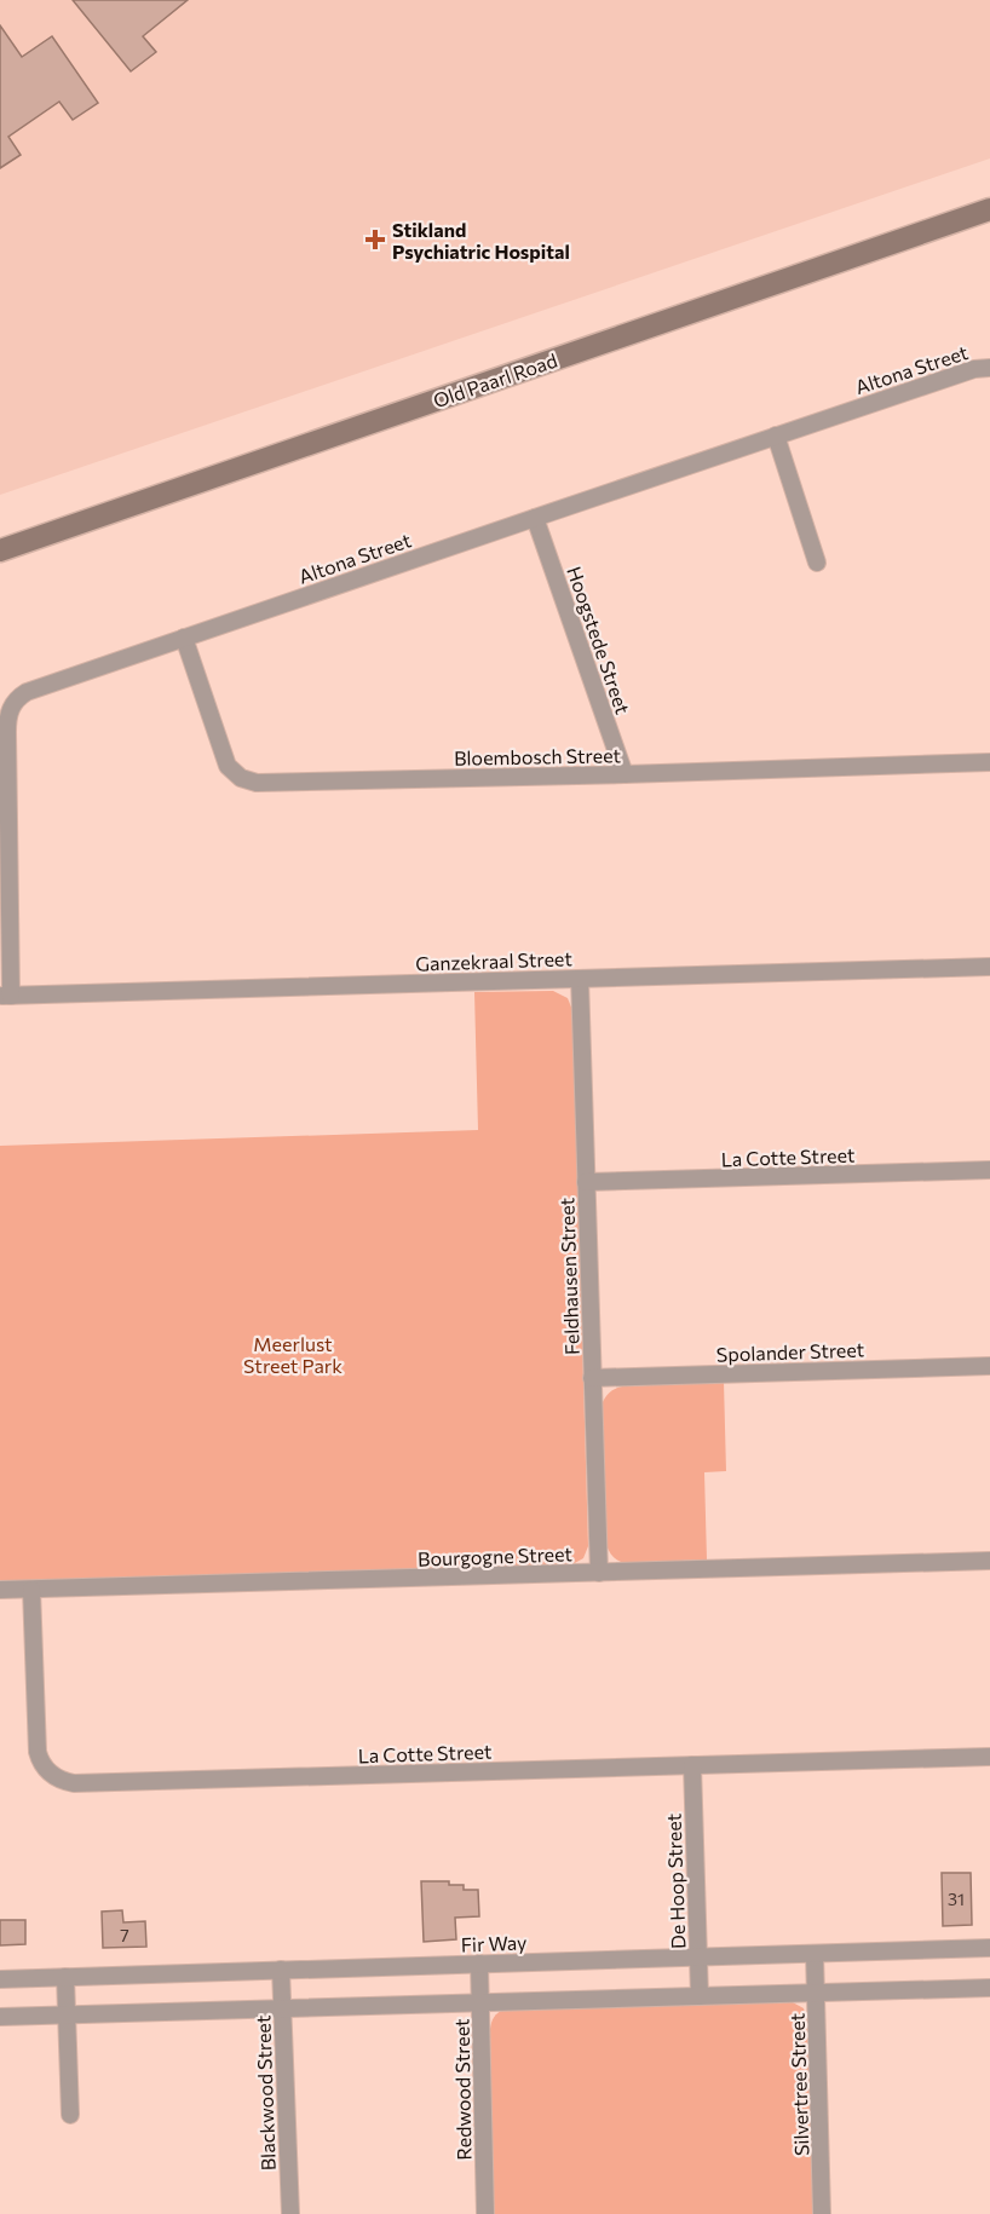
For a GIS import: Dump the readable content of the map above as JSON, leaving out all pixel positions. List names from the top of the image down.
{
  "streets": {
    "main road": ["Old Paarl Road"],
    "street": [
      "Altona Street",
      "Hoogstede Street",
      "Bloembosch Street",
      "Ganzekraal Street",
      "La Cotte Street",
      "Feldhausen Street",
      "Spolander Street",
      "Bourgogne Street",
      "De Hoop Street",
      "Fir Way",
      "Silvertree Street",
      "Redwood Street",
      "Blackwood Street"
    ]
  },
  "crossings": [
    ["Altona Street", "Hoogstede Street"],
    ["Altona Street", "Bloembosch Street"],
    ["Altona Street", "Ganzekraal Street"],
    ["Hoogstede Street", "Bloembosch Street"],
    ["Ganzekraal Street", "Feldhausen Street"],
    ["La Cotte Street", "Feldhausen Street"],
    ["La Cotte Street", "Bourgogne Street"],
    ["La Cotte Street", "De Hoop Street"],
    ["Feldhausen Street", "Spolander Street"],
    ["Feldhausen Street", "Bourgogne Street"],
    ["De Hoop Street", "Fir Way"],
    ["Fir Way", "Silvertree Street"],
    ["Fir Way", "Redwood Street"],
    ["Fir Way", "Blackwood Street"]
  ],
  "parks": ["Meerlust Street Park"],
  "places": {
    "health": ["Stikland Psychiatric Hospital"]
  },
  "house_numbers": ["31", "7"]
}
